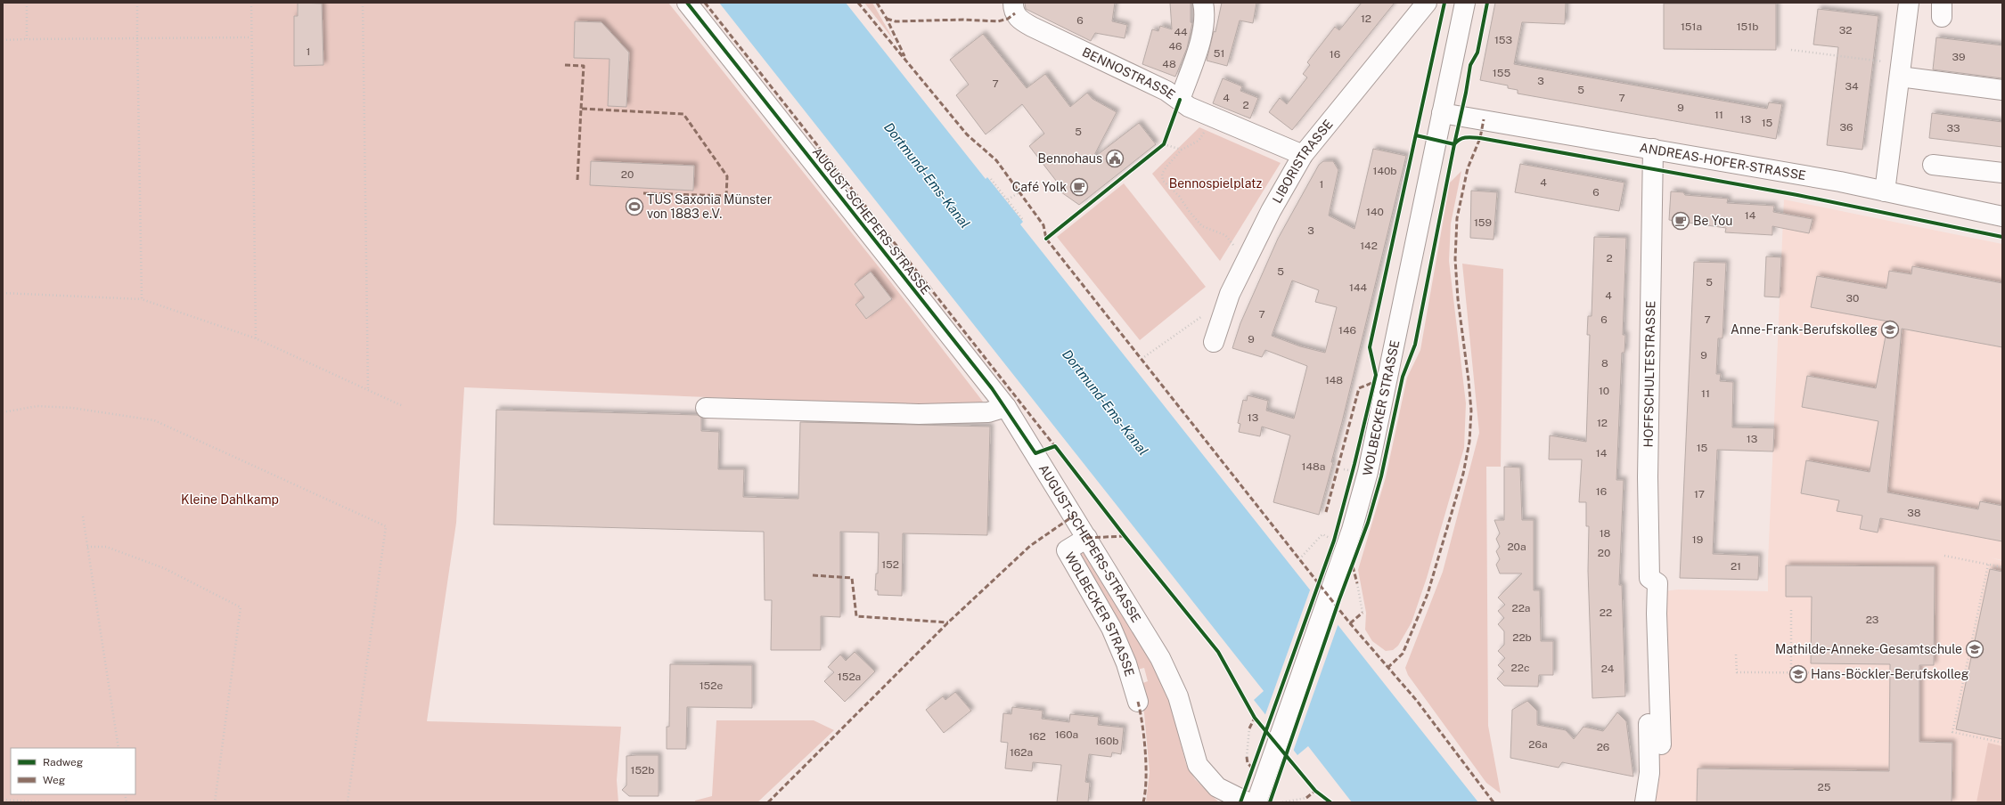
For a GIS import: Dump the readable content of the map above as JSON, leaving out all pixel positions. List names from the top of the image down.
{
  "streets": {
    "street": [
      "BENNOSTRASSE",
      "ANDREAS-HOFER-STRASSE",
      "LIBORISTRASSE",
      "AUGUST-SCHEPERS-STRASSE",
      "HOFFSCHULTESTRASSE",
      "WOLBECKER STRASSE"
    ]
  },
  "crossings": [
    ["BENNOSTRASSE", "LIBORISTRASSE"],
    ["ANDREAS-HOFER-STRASSE", "HOFFSCHULTESTRASSE"],
    ["ANDREAS-HOFER-STRASSE", "WOLBECKER STRASSE"],
    ["AUGUST-SCHEPERS-STRASSE", "WOLBECKER STRASSE"]
  ],
  "water": ["Dortmund-Ems-Kanal"],
  "parks": ["Bennospielplatz", "Kleine Dahlkamp"],
  "places": {
    "public building": ["Bennohaus"],
    "cafe": ["Café Yolk", "Be You"],
    "sports": ["TUS Saxonia Münster von 1883 e.V."],
    "school or university": ["Anne-Frank-Berufskolleg", "Mathilde-Anneke-Gesamtschule", "Hans-Böckler-Berufskolleg"]
  },
  "house_numbers": [
    "12",
    "6",
    "151a",
    "151b",
    "32",
    "44",
    "153",
    "46",
    "1",
    "51",
    "16",
    "39",
    "48",
    "155",
    "3",
    "7",
    "34",
    "5",
    "4",
    "7",
    "2",
    "9",
    "11",
    "13",
    "15",
    "36",
    "33",
    "5",
    "140b",
    "20",
    "4",
    "1",
    "6",
    "140",
    "14",
    "159",
    "3",
    "142",
    "2",
    "5",
    "5",
    "144",
    "4",
    "30",
    "7",
    "6",
    "7",
    "146",
    "9",
    "9",
    "8",
    "148",
    "10",
    "11",
    "13",
    "12",
    "13",
    "15",
    "14",
    "148a",
    "16",
    "17",
    "38",
    "18",
    "19",
    "20a",
    "20",
    "152",
    "21",
    "22a",
    "22",
    "23",
    "22b",
    "22c",
    "24",
    "152a",
    "152e",
    "160a",
    "162",
    "160b",
    "26a",
    "26",
    "162a",
    "152b",
    "25"
  ],
  "legend": ["Radweg", "Weg"]
}
